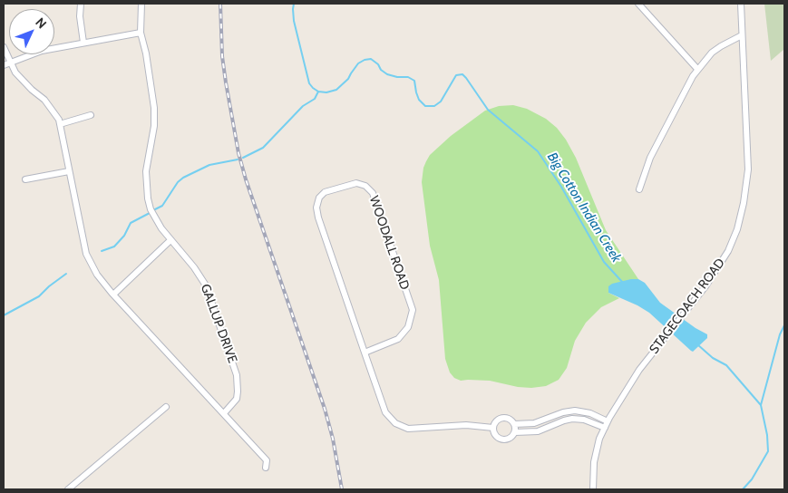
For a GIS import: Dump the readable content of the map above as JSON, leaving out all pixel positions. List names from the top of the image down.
{
  "streets": {
    "street": ["WOODALL ROAD", "STAGECOACH ROAD", "GALLUP DRIVE"]
  },
  "water": ["Big Cotton Indian Creek"],
  "north": "top right"
}
